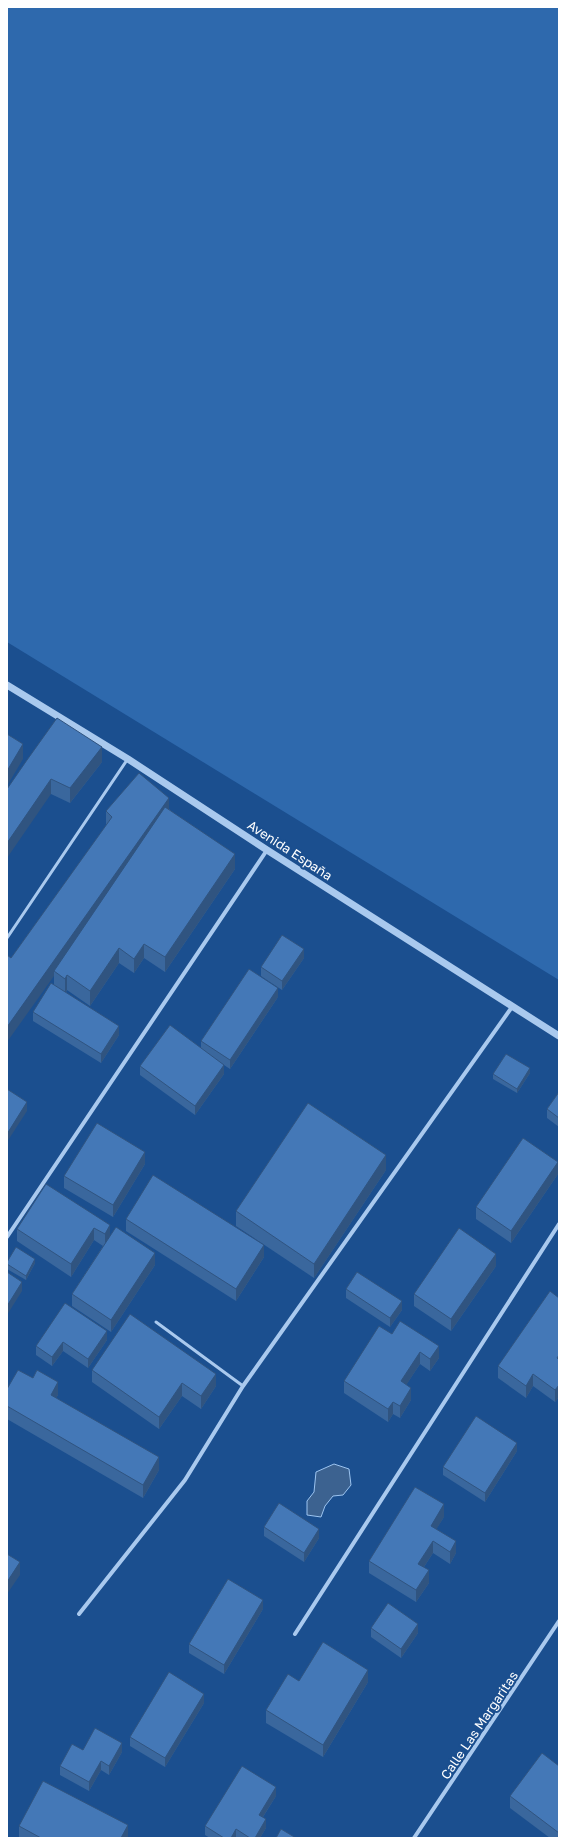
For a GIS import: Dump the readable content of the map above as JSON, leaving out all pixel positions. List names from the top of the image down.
{
  "streets": {
    "street": ["Avenida España", "Calle Las Margaritas"]
  }
}
